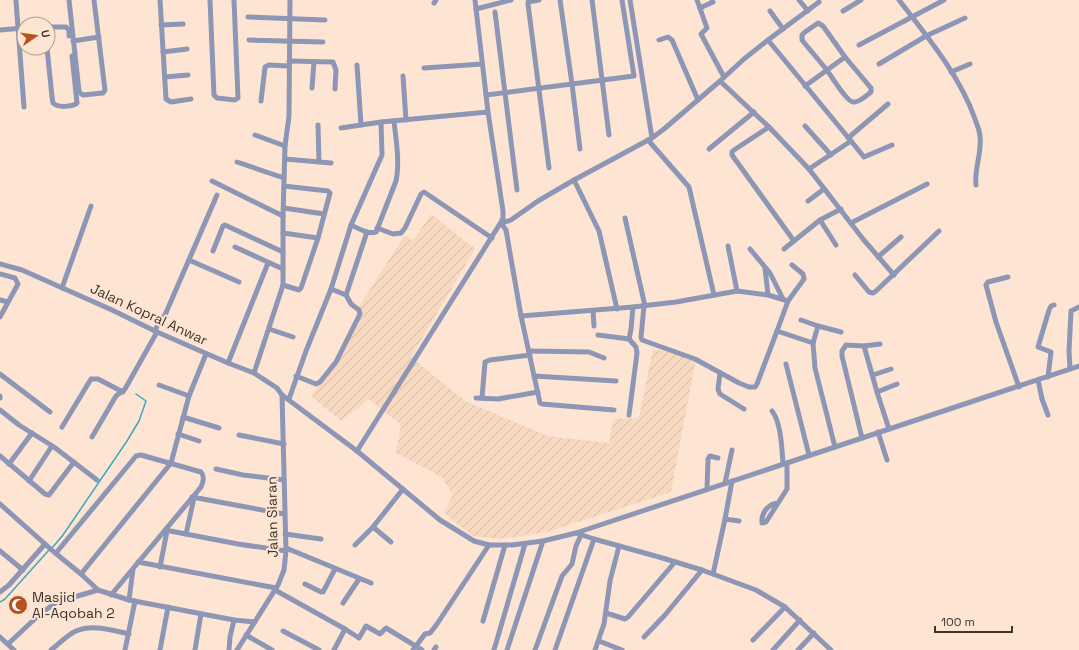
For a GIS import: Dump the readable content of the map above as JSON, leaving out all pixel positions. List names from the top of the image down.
{
  "streets": {
    "street": ["Jalan Kopral Anwar", "Jalan Siaran"]
  },
  "crossings": [
    ["Jalan Kopral Anwar", "Jalan Siaran"]
  ],
  "places": {
    "mosque": ["Masjid Al-Aqobah 2"]
  },
  "scale_bar": "100 m",
  "north": "right"
}
